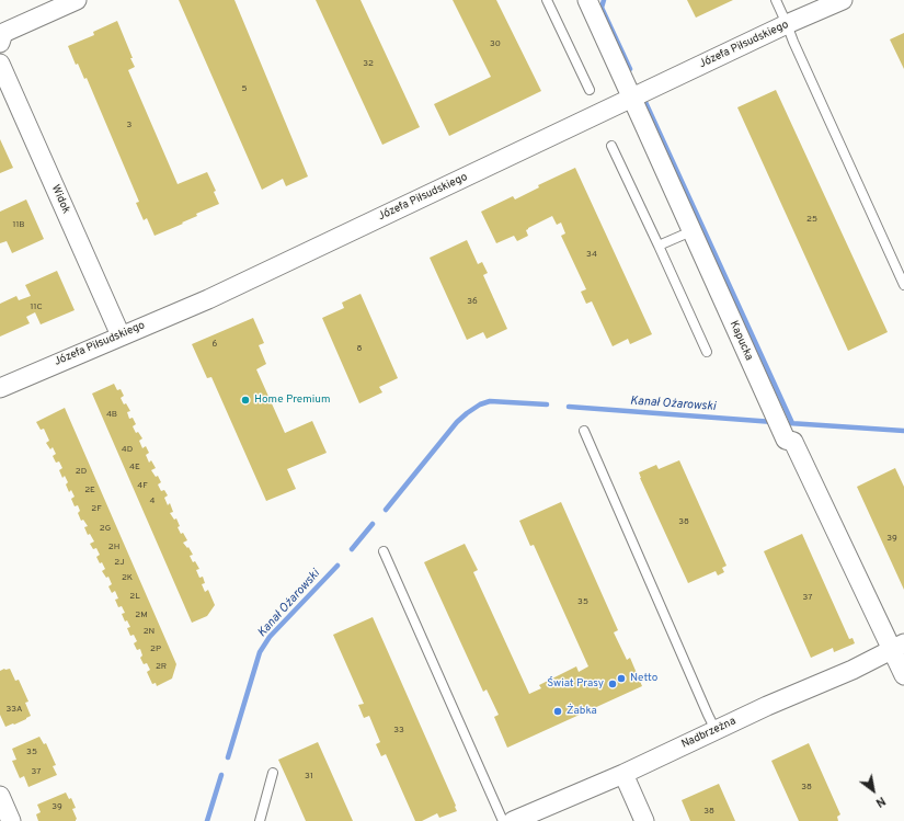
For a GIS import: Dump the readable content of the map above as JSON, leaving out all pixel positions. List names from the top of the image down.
{
  "streets": {
    "street": [
      "Józefa Piłsudskiego",
      "Widok",
      "Kapucka",
      "Nadbrzeżna"
    ]
  },
  "crossings": [
    ["Józefa Piłsudskiego", "Widok"],
    ["Józefa Piłsudskiego", "Kapucka"],
    ["Kapucka", "Nadbrzeżna"]
  ],
  "water": ["Kanał Ożarowski"],
  "places": [
    "Home Premium",
    "Netto",
    "Świat Prasy",
    "Żabka"
  ],
  "house_numbers": [
    "30",
    "32",
    "5",
    "3",
    "25",
    "11B",
    "34",
    "36",
    "11C",
    "6",
    "8",
    "4B",
    "4D",
    "4E",
    "2D",
    "4F",
    "2E",
    "4",
    "2F",
    "38",
    "2G",
    "39",
    "2H",
    "2J",
    "2K",
    "2L",
    "37",
    "35",
    "2M",
    "2N",
    "2P",
    "2R",
    "33A",
    "33",
    "35",
    "37",
    "31",
    "38",
    "39",
    "38"
  ],
  "north": "bottom right"
}
